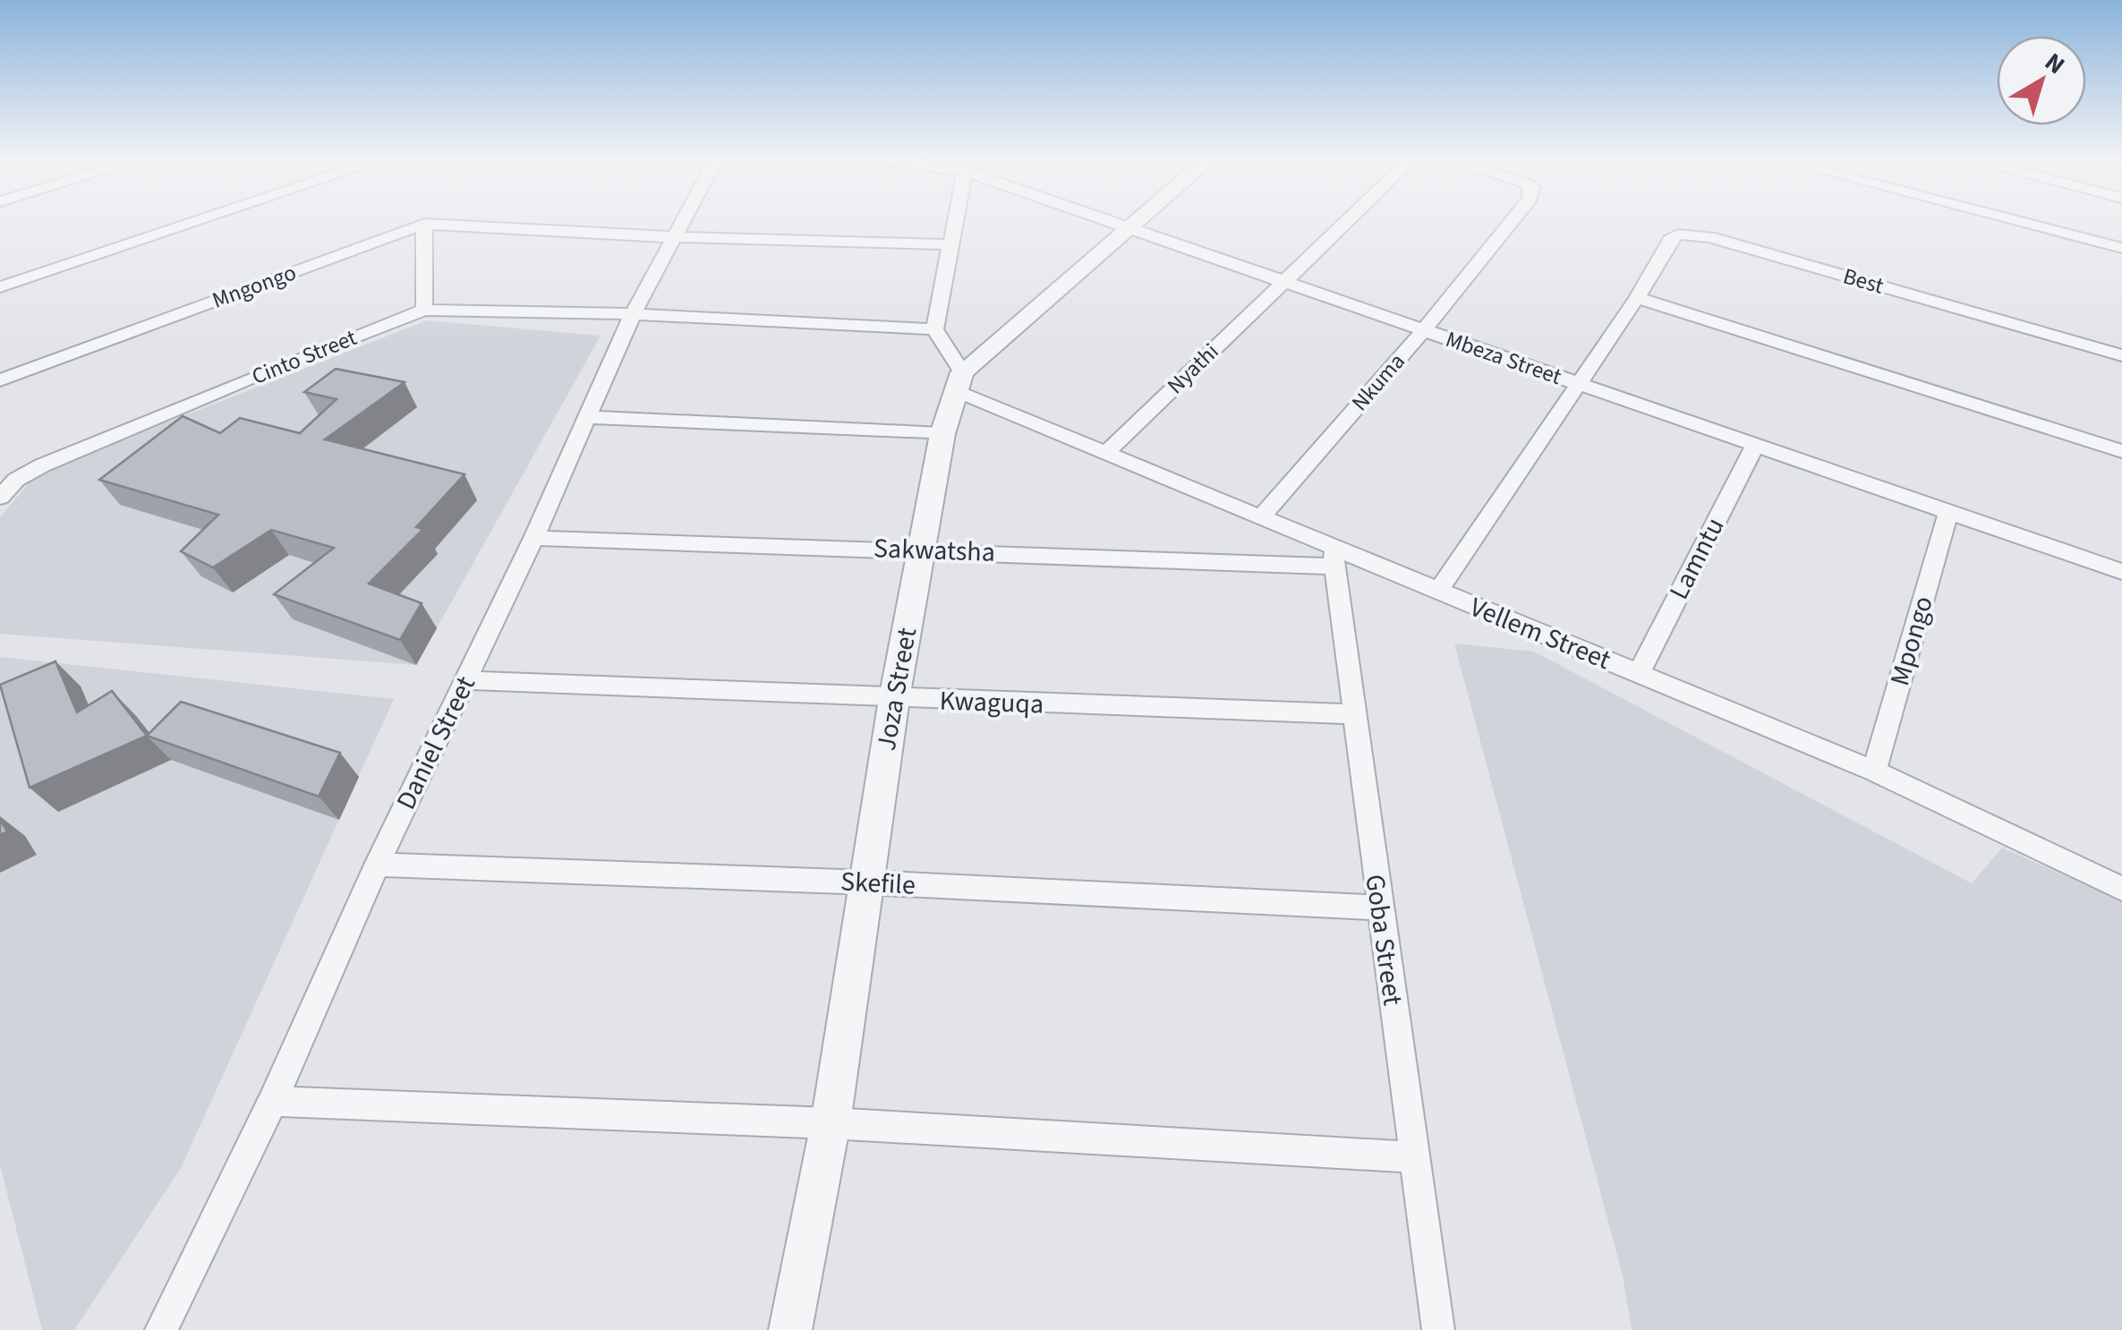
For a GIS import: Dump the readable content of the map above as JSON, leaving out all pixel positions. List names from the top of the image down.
{
  "streets": {
    "street": [
      "Best",
      "Mngongo",
      "Cinto Street",
      "Mbeza Street",
      "Nyathi",
      "Nkuma",
      "Sakwatsha",
      "Lamntu",
      "Vellem Street",
      "Mpongo",
      "Joza Street",
      "Kwaguqa",
      "Daniel Street",
      "Skefile",
      "Goba Street"
    ]
  },
  "crossings": [
    ["Best", "Mbeza Street"],
    ["Best", "Vellem Street"],
    ["Mngongo", "Daniel Street"],
    ["Cinto Street", "Daniel Street"],
    ["Mbeza Street", "Nyathi"],
    ["Mbeza Street", "Nkuma"],
    ["Mbeza Street", "Lamntu"],
    ["Mbeza Street", "Mpongo"],
    ["Nyathi", "Vellem Street"],
    ["Nkuma", "Vellem Street"],
    ["Sakwatsha", "Vellem Street"],
    ["Sakwatsha", "Joza Street"],
    ["Sakwatsha", "Daniel Street"],
    ["Sakwatsha", "Goba Street"],
    ["Lamntu", "Vellem Street"],
    ["Vellem Street", "Mpongo"],
    ["Vellem Street", "Joza Street"],
    ["Vellem Street", "Goba Street"],
    ["Joza Street", "Kwaguqa"],
    ["Joza Street", "Skefile"],
    ["Kwaguqa", "Daniel Street"],
    ["Kwaguqa", "Goba Street"],
    ["Daniel Street", "Skefile"],
    ["Skefile", "Goba Street"]
  ],
  "north": "top right"
}
